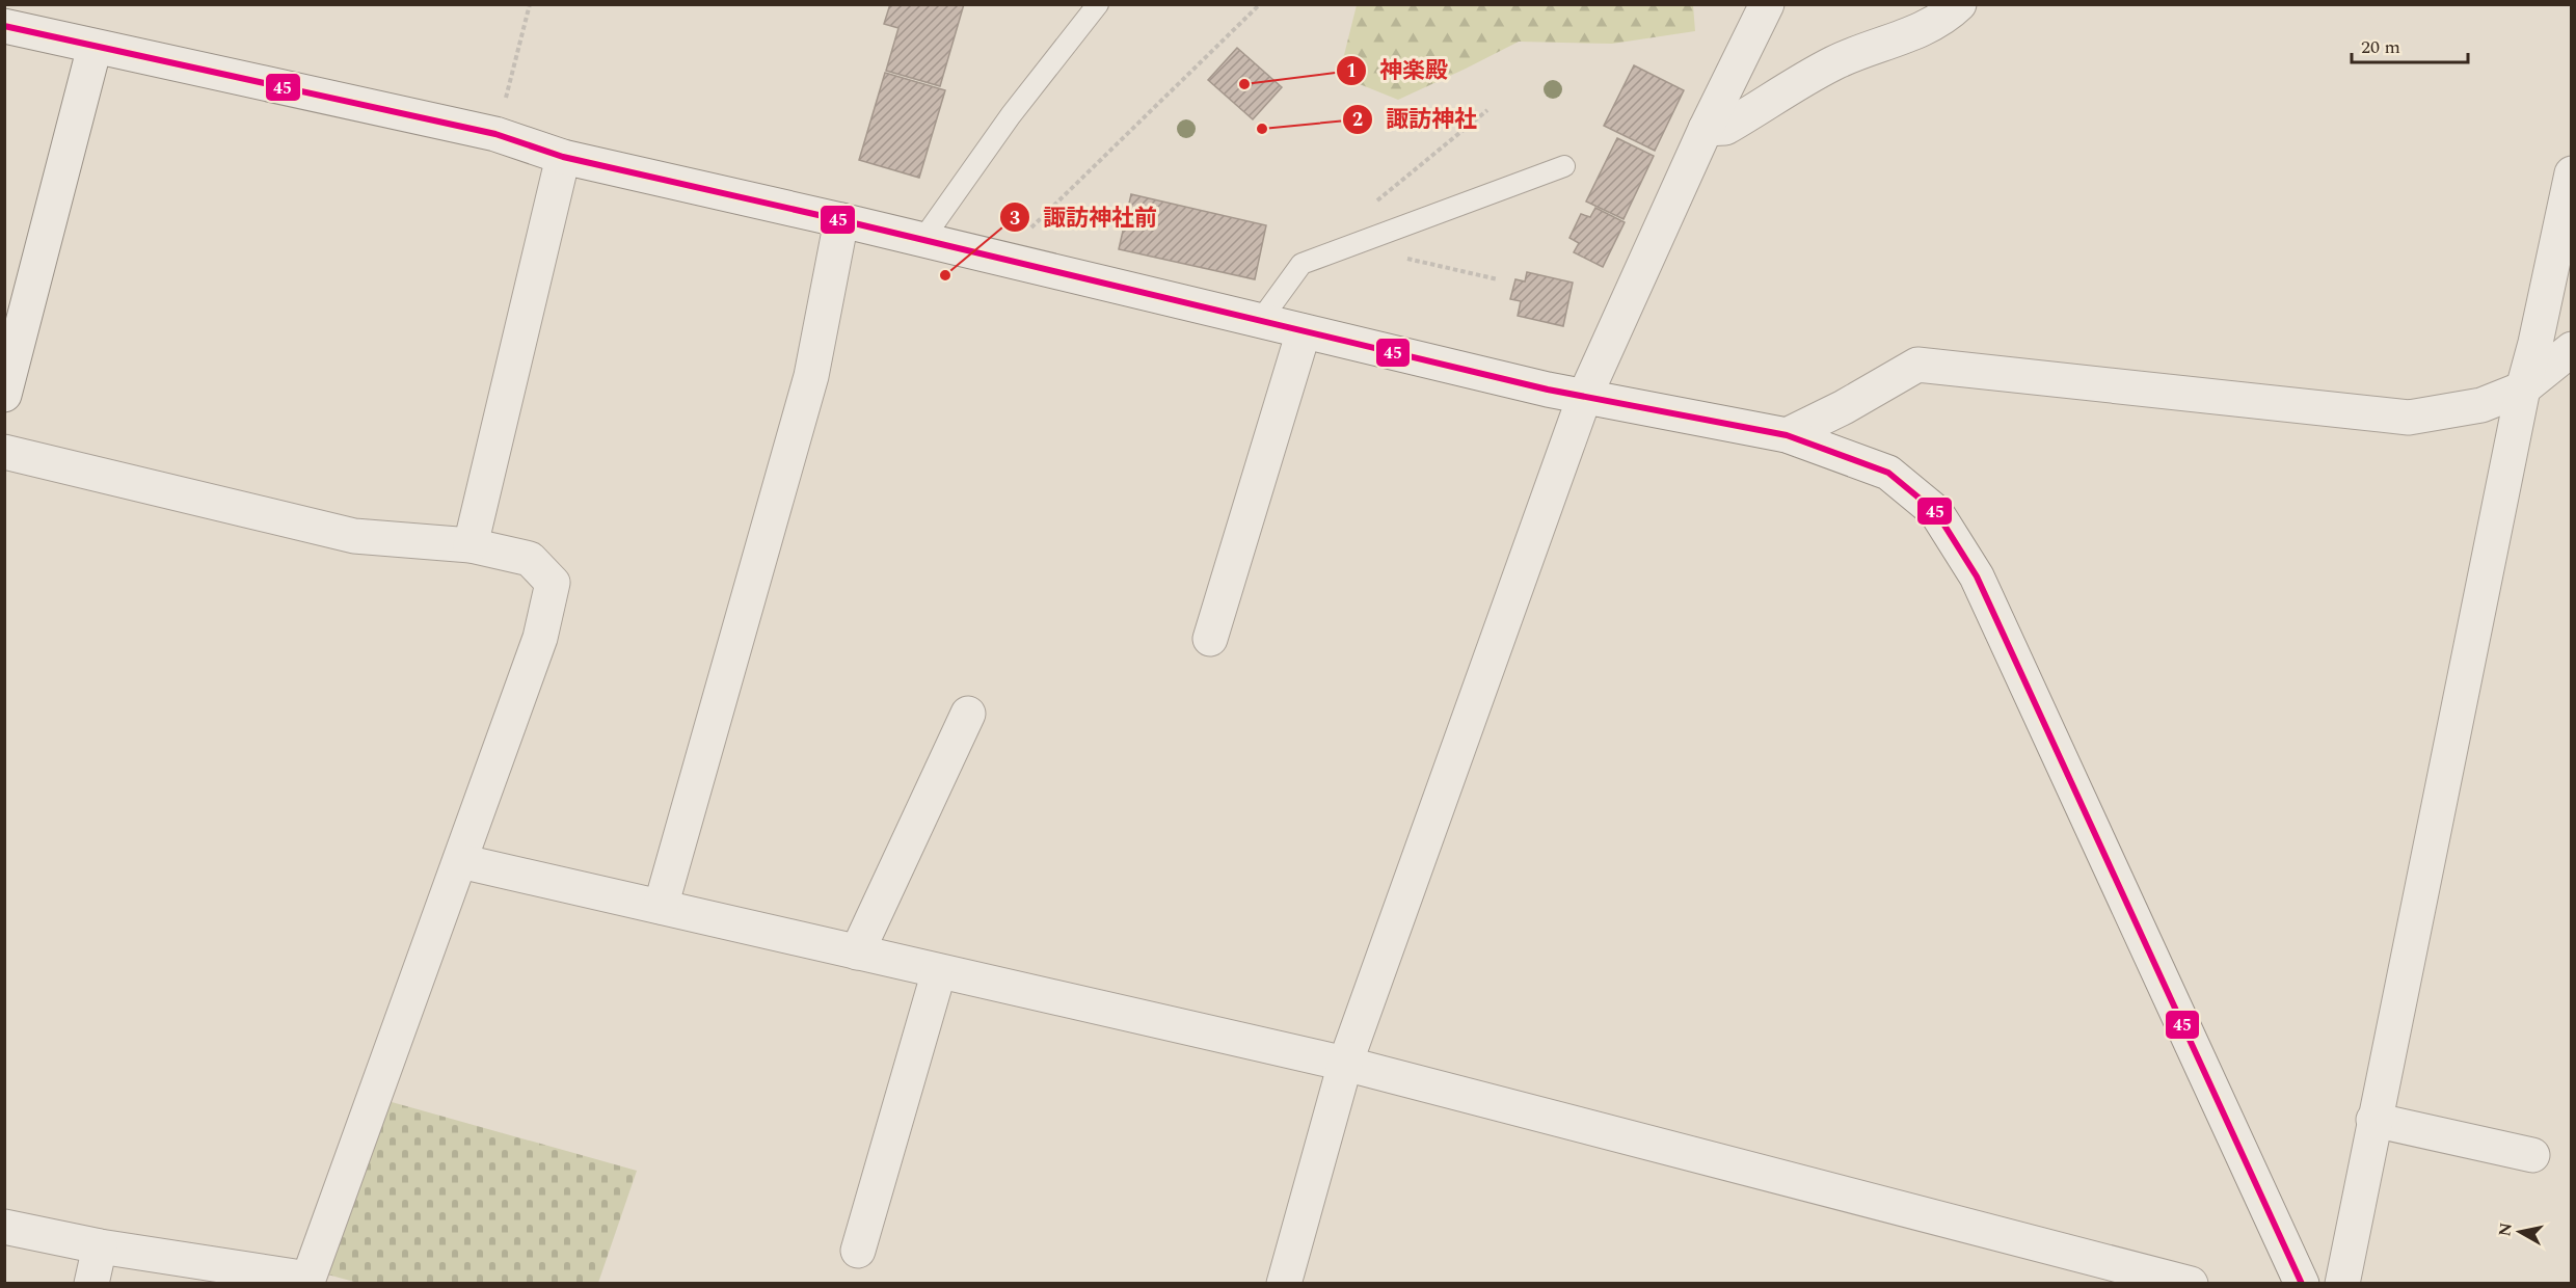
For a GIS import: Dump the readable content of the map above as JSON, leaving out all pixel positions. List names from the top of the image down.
{
  "places": ["神楽殿", "諏訪神社", "諏訪神社前"],
  "lines": ["transit line 45"],
  "scale_bar": "20 m",
  "north": "left"
}
